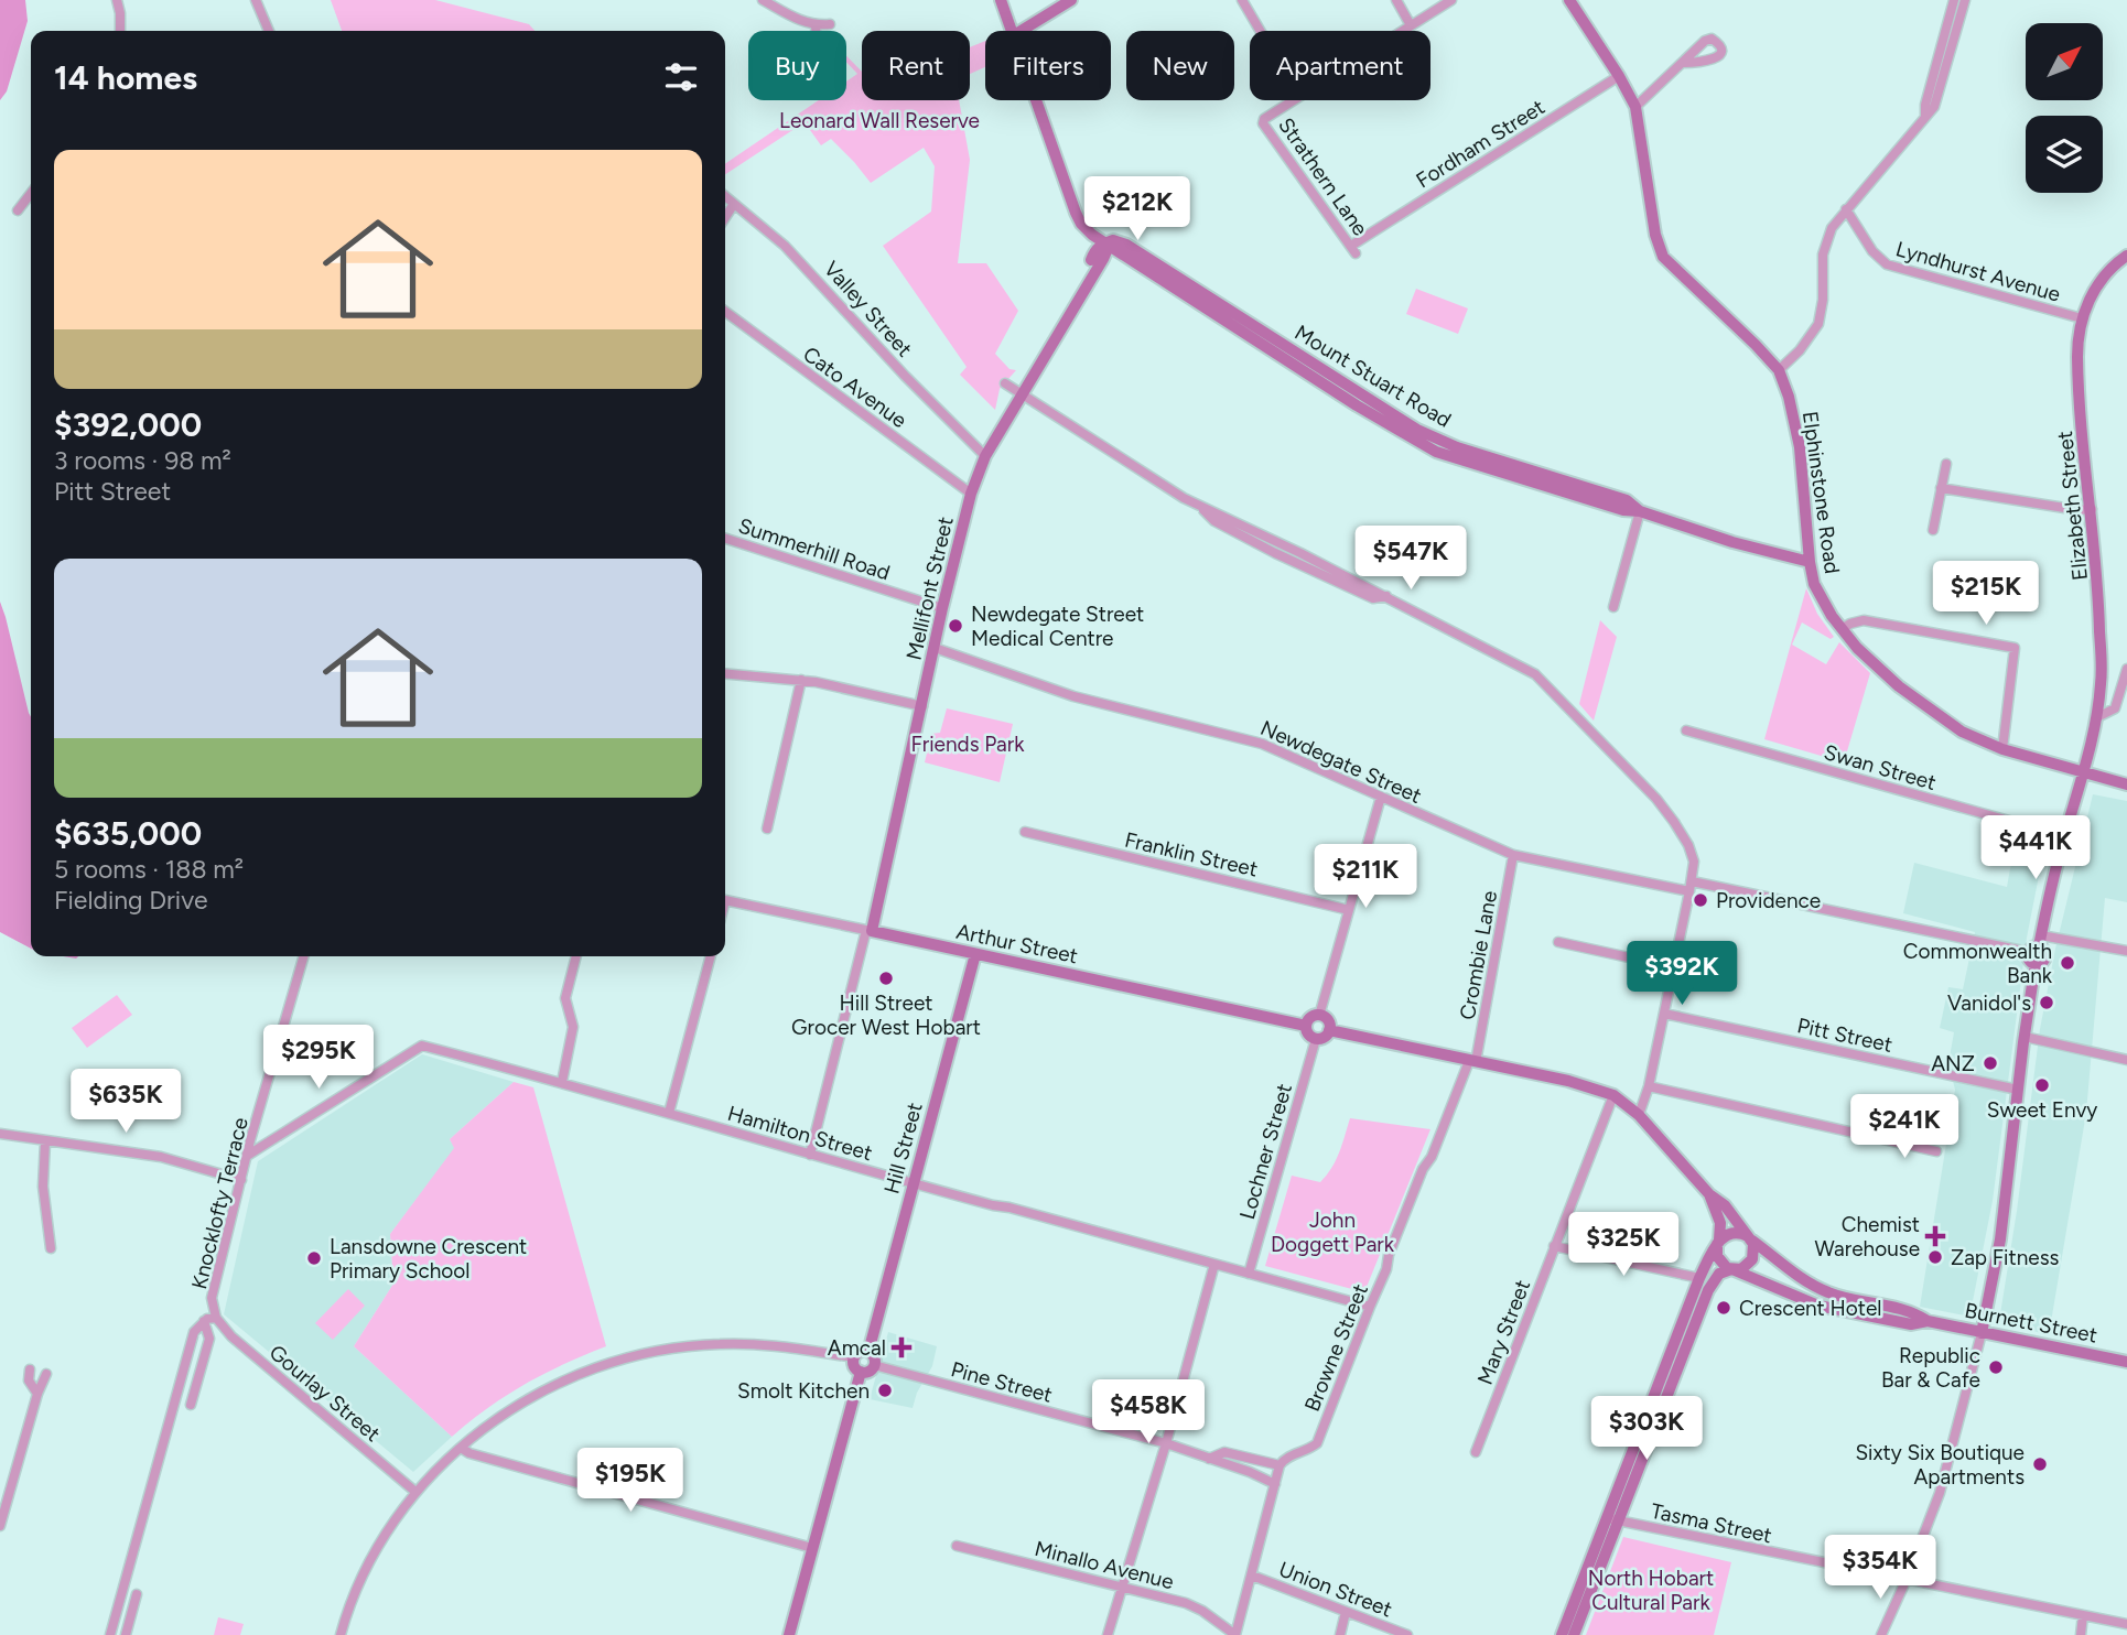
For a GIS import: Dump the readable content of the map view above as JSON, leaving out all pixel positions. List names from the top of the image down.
{
  "streets": {
    "street": [
      "Fordham Street",
      "Strathern Lane",
      "Lyndhurst Avenue",
      "Valley Street",
      "Mount Stuart Road",
      "Cato Avenue",
      "Elphinstone Road",
      "Elizabeth Street",
      "Summerhill Road",
      "Mellifont Street",
      "Newdegate Street",
      "Swan Street",
      "Franklin Street",
      "Arthur Street",
      "Crombie Lane",
      "Pitt Street",
      "Hamilton Street",
      "Hill Street",
      "Lochner Street",
      "Knocklofty Terrace",
      "Burnett Street",
      "Mary Street",
      "Browne Street",
      "Pine Street",
      "Gourlay Street",
      "Tasma Street",
      "Minallo Avenue",
      "Union Street"
    ]
  },
  "crossings": [
    ["Fordham Street", "Strathern Lane"],
    ["Fordham Street", "Elphinstone Road"],
    ["Lyndhurst Avenue", "Elizabeth Street"],
    ["Valley Street", "Mellifont Street"],
    ["Mount Stuart Road", "Elphinstone Road"],
    ["Mount Stuart Road", "Mellifont Street"],
    ["Cato Avenue", "Mellifont Street"],
    ["Elphinstone Road", "Elizabeth Street"],
    ["Elizabeth Street", "Newdegate Street"],
    ["Elizabeth Street", "Swan Street"],
    ["Summerhill Road", "Mellifont Street"],
    ["Mellifont Street", "Newdegate Street"],
    ["Mellifont Street", "Arthur Street"],
    ["Newdegate Street", "Crombie Lane"],
    ["Arthur Street", "Hill Street"],
    ["Arthur Street", "Lochner Street"],
    ["Crombie Lane", "Browne Street"],
    ["Hamilton Street", "Hill Street"],
    ["Hamilton Street", "Lochner Street"],
    ["Hamilton Street", "Knocklofty Terrace"],
    ["Hamilton Street", "Browne Street"],
    ["Hill Street", "Pine Street"],
    ["Knocklofty Terrace", "Gourlay Street"],
    ["Browne Street", "Pine Street"]
  ],
  "parks": [
    "Leonard Wall Reserve",
    "Friends Park",
    "John Doggett Park",
    "North Hobart Cultural Park"
  ],
  "places": {
    "other": [
      "Newdegate Street Medical Centre",
      "Providence",
      "Commonwealth Bank",
      "Hill Street Grocer West Hobart",
      "Vanidol's",
      "ANZ",
      "Sweet Envy",
      "Zap Fitness",
      "Lansdowne Crescent Primary School",
      "Crescent Hotel",
      "Republic Bar & Cafe",
      "Smolt Kitchen",
      "Sixty Six Boutique Apartments"
    ],
    "health": ["Chemist Warehouse", "Amcal"]
  },
  "north": "top right",
  "page": {
    "chip": [
      "Buy",
      "Rent",
      "Filters",
      "New",
      "Apartment"
    ],
    "heading": "14 homes",
    "list": [
      {
        "name": "$392,000",
        "note": "3 rooms · 98 m² · Pitt Street"
      },
      {
        "name": "$635,000",
        "note": "5 rooms · 188 m² · Fielding Drive"
      }
    ],
    "price": [
      "$212K",
      "$547K",
      "$215K",
      "$441K",
      "$211K",
      "$392K",
      "$295K",
      "$635K",
      "$241K",
      "$325K",
      "$458K",
      "$303K",
      "$195K",
      "$354K"
    ]
  }
}
